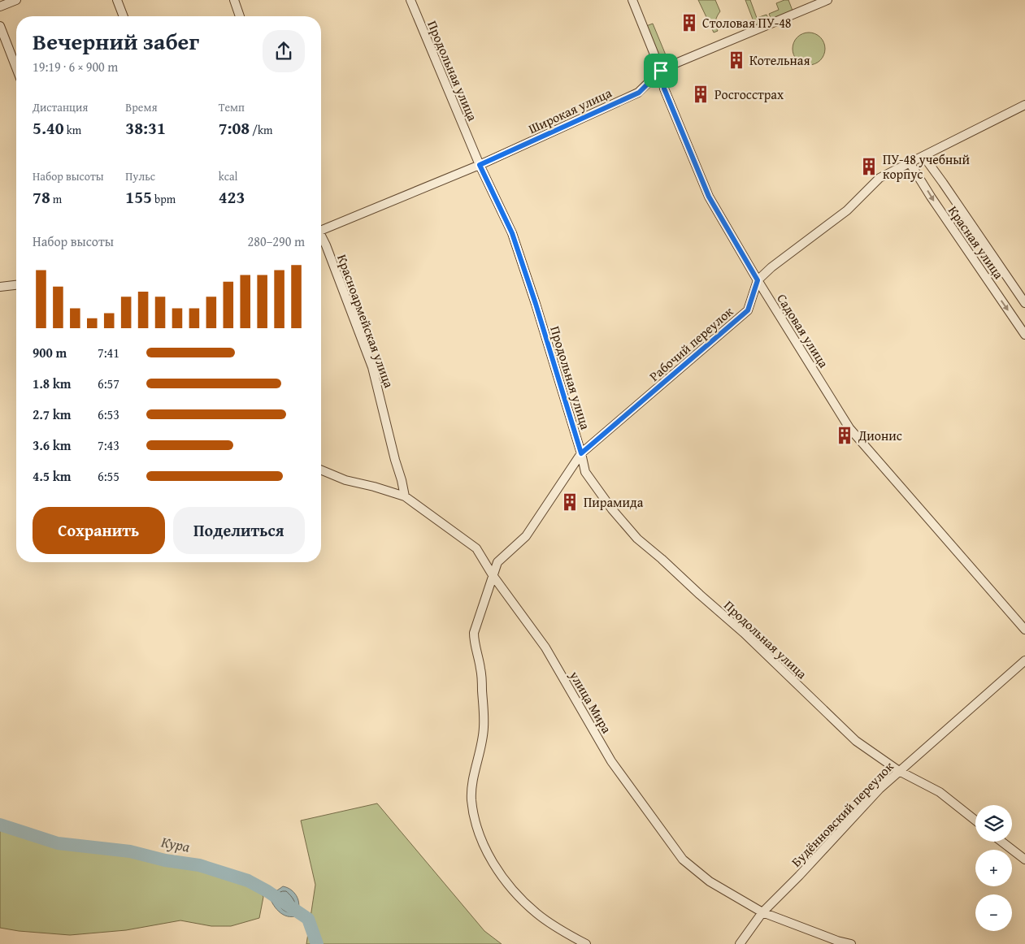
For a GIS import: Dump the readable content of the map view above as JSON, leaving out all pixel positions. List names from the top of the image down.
{
  "streets": {
    "street": [
      "Продольная улица",
      "Широкая улица",
      "Красная улица",
      "Красноармейская улица",
      "Садовая улица",
      "Рабочий переулок",
      "улица Мира",
      "Будённовский переулок"
    ]
  },
  "crossings": [
    ["Продольная улица", "Широкая улица"],
    ["Продольная улица", "Рабочий переулок"],
    ["Продольная улица", "Будённовский переулок"],
    ["Широкая улица", "Садовая улица"],
    ["Красная улица", "Рабочий переулок"],
    ["Красноармейская улица", "улица Мира"],
    ["Садовая улица", "Рабочий переулок"],
    ["Рабочий переулок", "улица Мира"],
    ["улица Мира", "Будённовский переулок"]
  ],
  "water": ["Кура"],
  "places": {
    "building": [
      "Столовая ПУ-48",
      "Котельная",
      "Росгосстрах",
      "ПУ-48 учебный корпус",
      "Дионис",
      "Пирамида"
    ]
  },
  "page": {
    "heading": ["Вечерний забег", "19:19 · 6 × 900 m"],
    "stats": [
      ["Дистанция", "5.40 km"],
      ["Время", "38:31"],
      ["Темп", "7:08 /km"],
      ["Набор высоты", "78 m"],
      ["Пульс", "155 bpm"],
      ["kcal", "423"]
    ],
    "chart": ["Набор высоты", "280–290 m"],
    "list": [
      {
        "name": "900 m",
        "note": "7:41"
      },
      {
        "name": "1.8 km",
        "note": "6:57"
      },
      {
        "name": "2.7 km",
        "note": "6:53"
      },
      {
        "name": "3.6 km",
        "note": "7:43"
      },
      {
        "name": "4.5 km",
        "note": "6:55"
      }
    ],
    "buttons": ["Сохранить", "Поделиться"],
    "map_buttons": ["+", "−"]
  }
}
